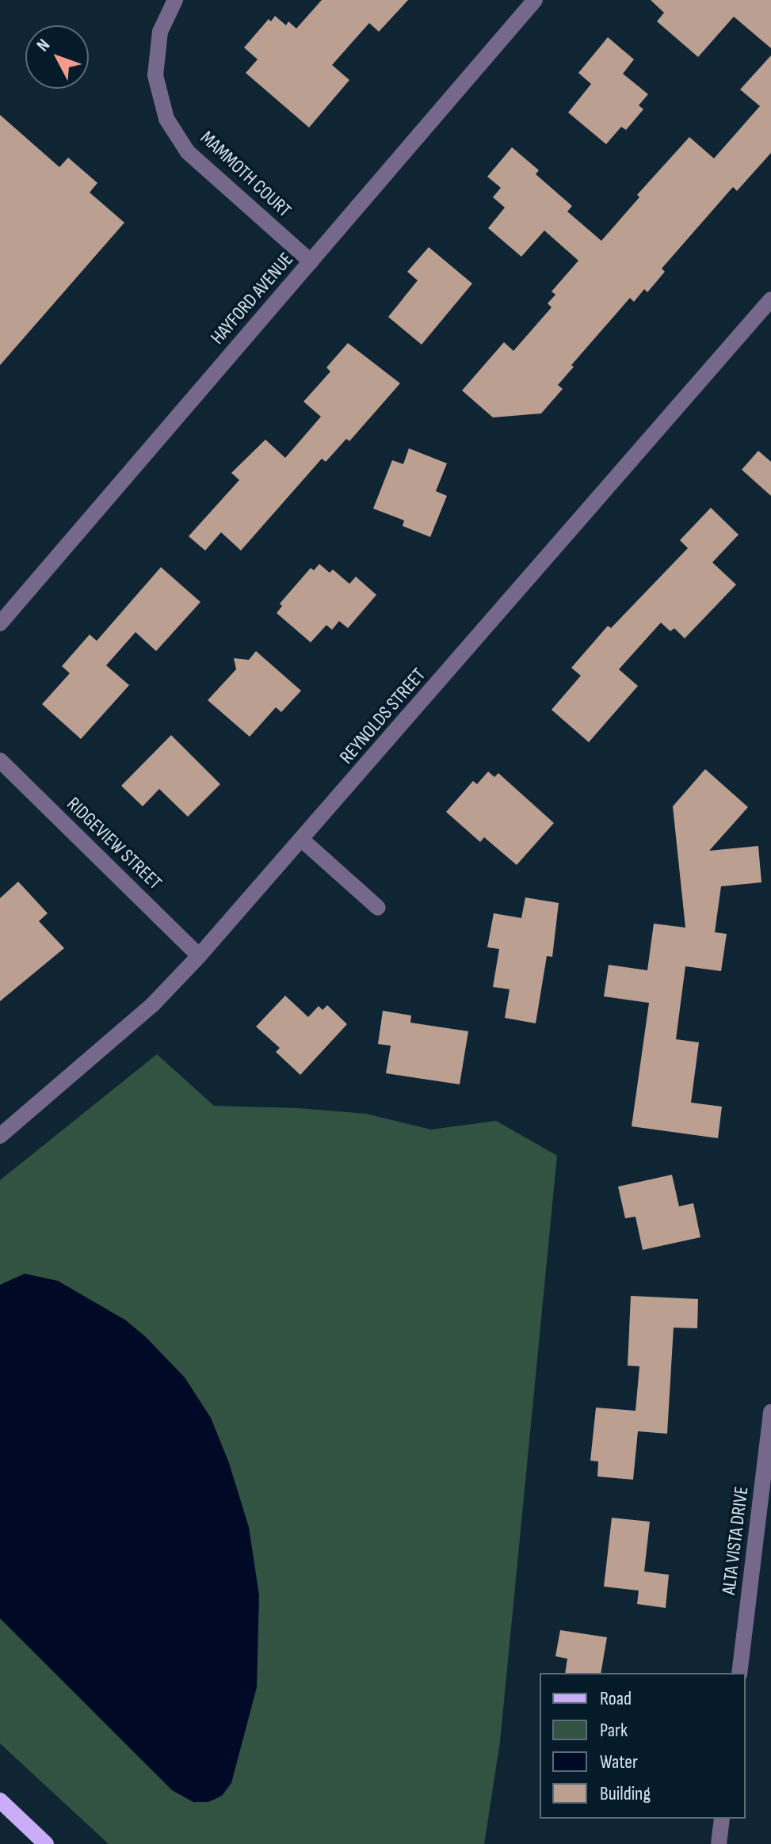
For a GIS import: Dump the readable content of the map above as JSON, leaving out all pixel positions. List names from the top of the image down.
{
  "streets": {
    "street": [
      "MAMMOTH COURT",
      "HAYFORD AVENUE",
      "REYNOLDS STREET",
      "RIDGEVIEW STREET",
      "ALTA VISTA DRIVE"
    ]
  },
  "crossings": [
    ["MAMMOTH COURT", "HAYFORD AVENUE"],
    ["REYNOLDS STREET", "RIDGEVIEW STREET"]
  ],
  "legend": [
    "Road",
    "Park",
    "Water",
    "Building"
  ],
  "north": "top left"
}
